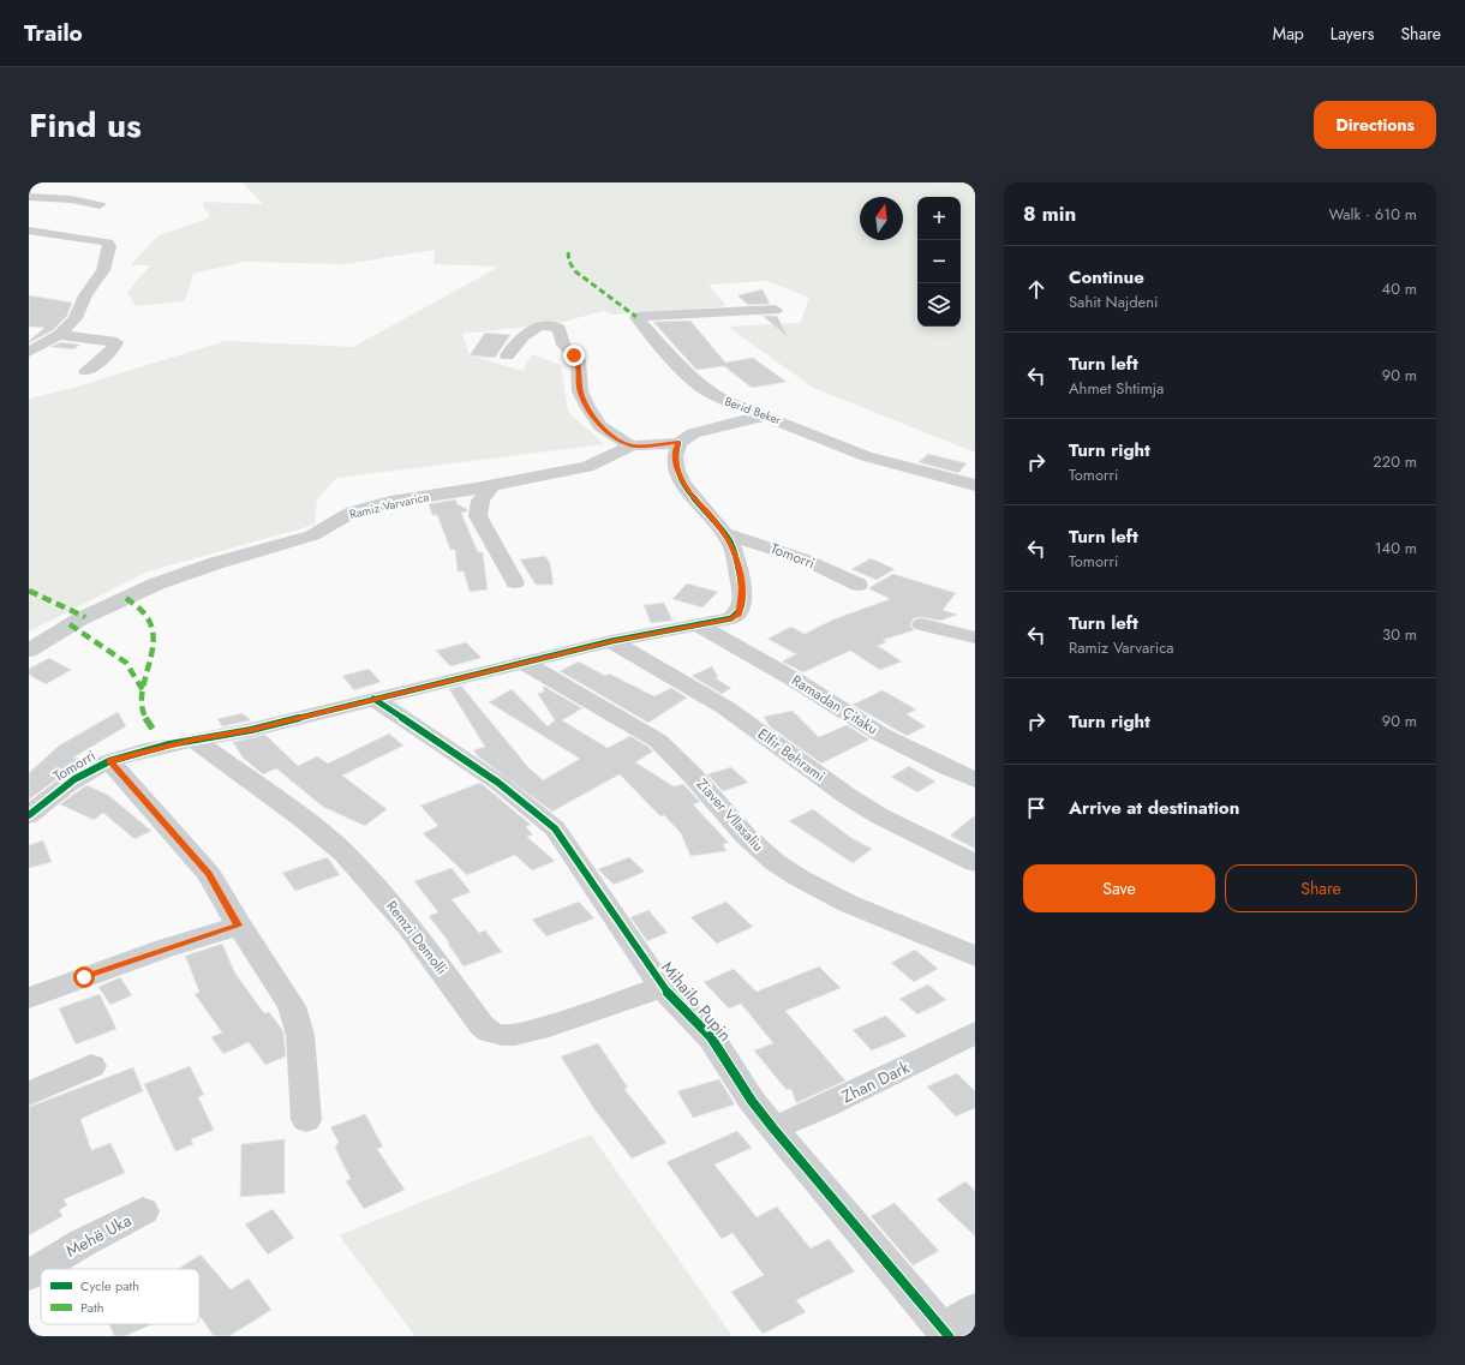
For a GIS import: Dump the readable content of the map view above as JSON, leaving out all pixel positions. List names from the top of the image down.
{
  "streets": {
    "street": [
      "Berid Beker",
      "Ramiz Varvarica",
      "Tomorri",
      "Ramadan Çitaku",
      "Elfir Behrami",
      "Ziaver Vllasaliu",
      "Remzi Demolli",
      "Mihailo Pupin",
      "Zhan Dark",
      "Mehë Uka"
    ]
  },
  "crossings": [
    ["Berid Beker", "Ramiz Varvarica"],
    ["Ramiz Varvarica", "Tomorri"],
    ["Tomorri", "Ramadan Çitaku"],
    ["Tomorri", "Elfir Behrami"],
    ["Tomorri", "Ziaver Vllasaliu"],
    ["Tomorri", "Remzi Demolli"],
    ["Tomorri", "Mihailo Pupin"],
    ["Remzi Demolli", "Mihailo Pupin"],
    ["Mihailo Pupin", "Zhan Dark"]
  ],
  "legend": ["Cycle path", "Path"],
  "north": "top",
  "page": {
    "header": "Trailo",
    "nav": ["Map", "Layers", "Share"],
    "title": "Find us",
    "buttons": [
      "Directions",
      ["Save", "Share"]
    ],
    "heading": ["8 min", "Walk · 610 m"],
    "map_buttons": ["+", "−"],
    "list": [
      ["Continue", "Sahit Najdeni", "40 m"],
      ["Turn left", "Ahmet Shtimja", "90 m"],
      ["Turn right", "Tomorri", "220 m"],
      ["Turn left", "Tomorri", "140 m"],
      ["Turn left", "Ramiz Varvarica", "30 m"],
      ["Turn right", "90 m"],
      "Arrive at destination"
    ]
  }
}
